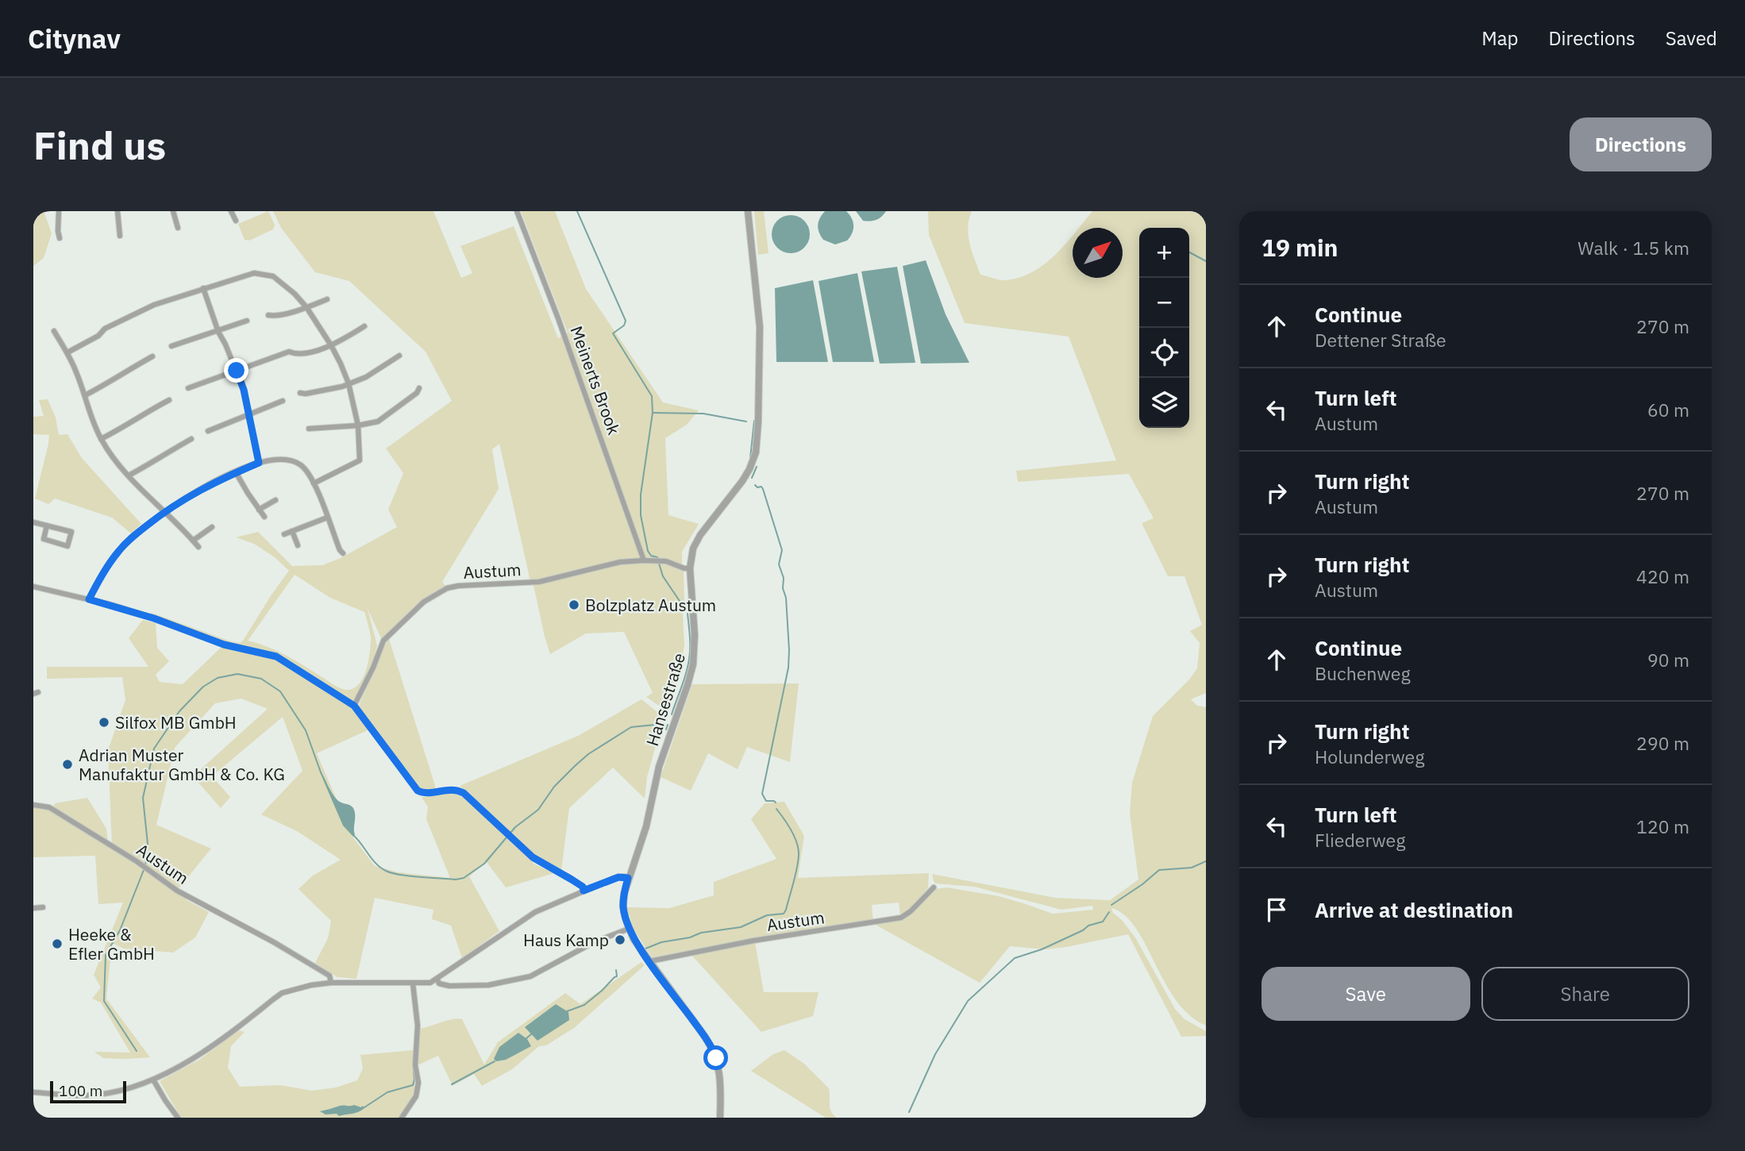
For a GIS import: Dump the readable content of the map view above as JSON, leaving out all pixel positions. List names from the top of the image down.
{
  "streets": {
    "street": ["Meinerts Brook", "Austum", "Hansestraße"]
  },
  "crossings": [
    ["Meinerts Brook", "Austum"],
    ["Austum", "Hansestraße"]
  ],
  "places": [
    "Bolzplatz Austum",
    "Silfox MB GmbH",
    "Adrian Muster Manufaktur GmbH & Co. KG",
    "Haus Kamp",
    "Heeke & Efler GmbH"
  ],
  "scale_bar": "100 m",
  "north": "top right",
  "page": {
    "header": "Citynav",
    "nav": ["Map", "Directions", "Saved"],
    "buttons": [
      "Directions",
      ["Save", "Share"]
    ],
    "title": "Find us",
    "heading": ["19 min", "Walk · 1.5 km"],
    "map_buttons": ["+", "−"],
    "list": [
      ["Continue", "Dettener Straße", "270 m"],
      ["Turn left", "Austum", "60 m"],
      ["Turn right", "Austum", "270 m"],
      ["Turn right", "Austum", "420 m"],
      ["Continue", "Buchenweg", "90 m"],
      ["Turn right", "Holunderweg", "290 m"],
      ["Turn left", "Fliederweg", "120 m"],
      "Arrive at destination"
    ],
    "scale": "100 m"
  }
}
